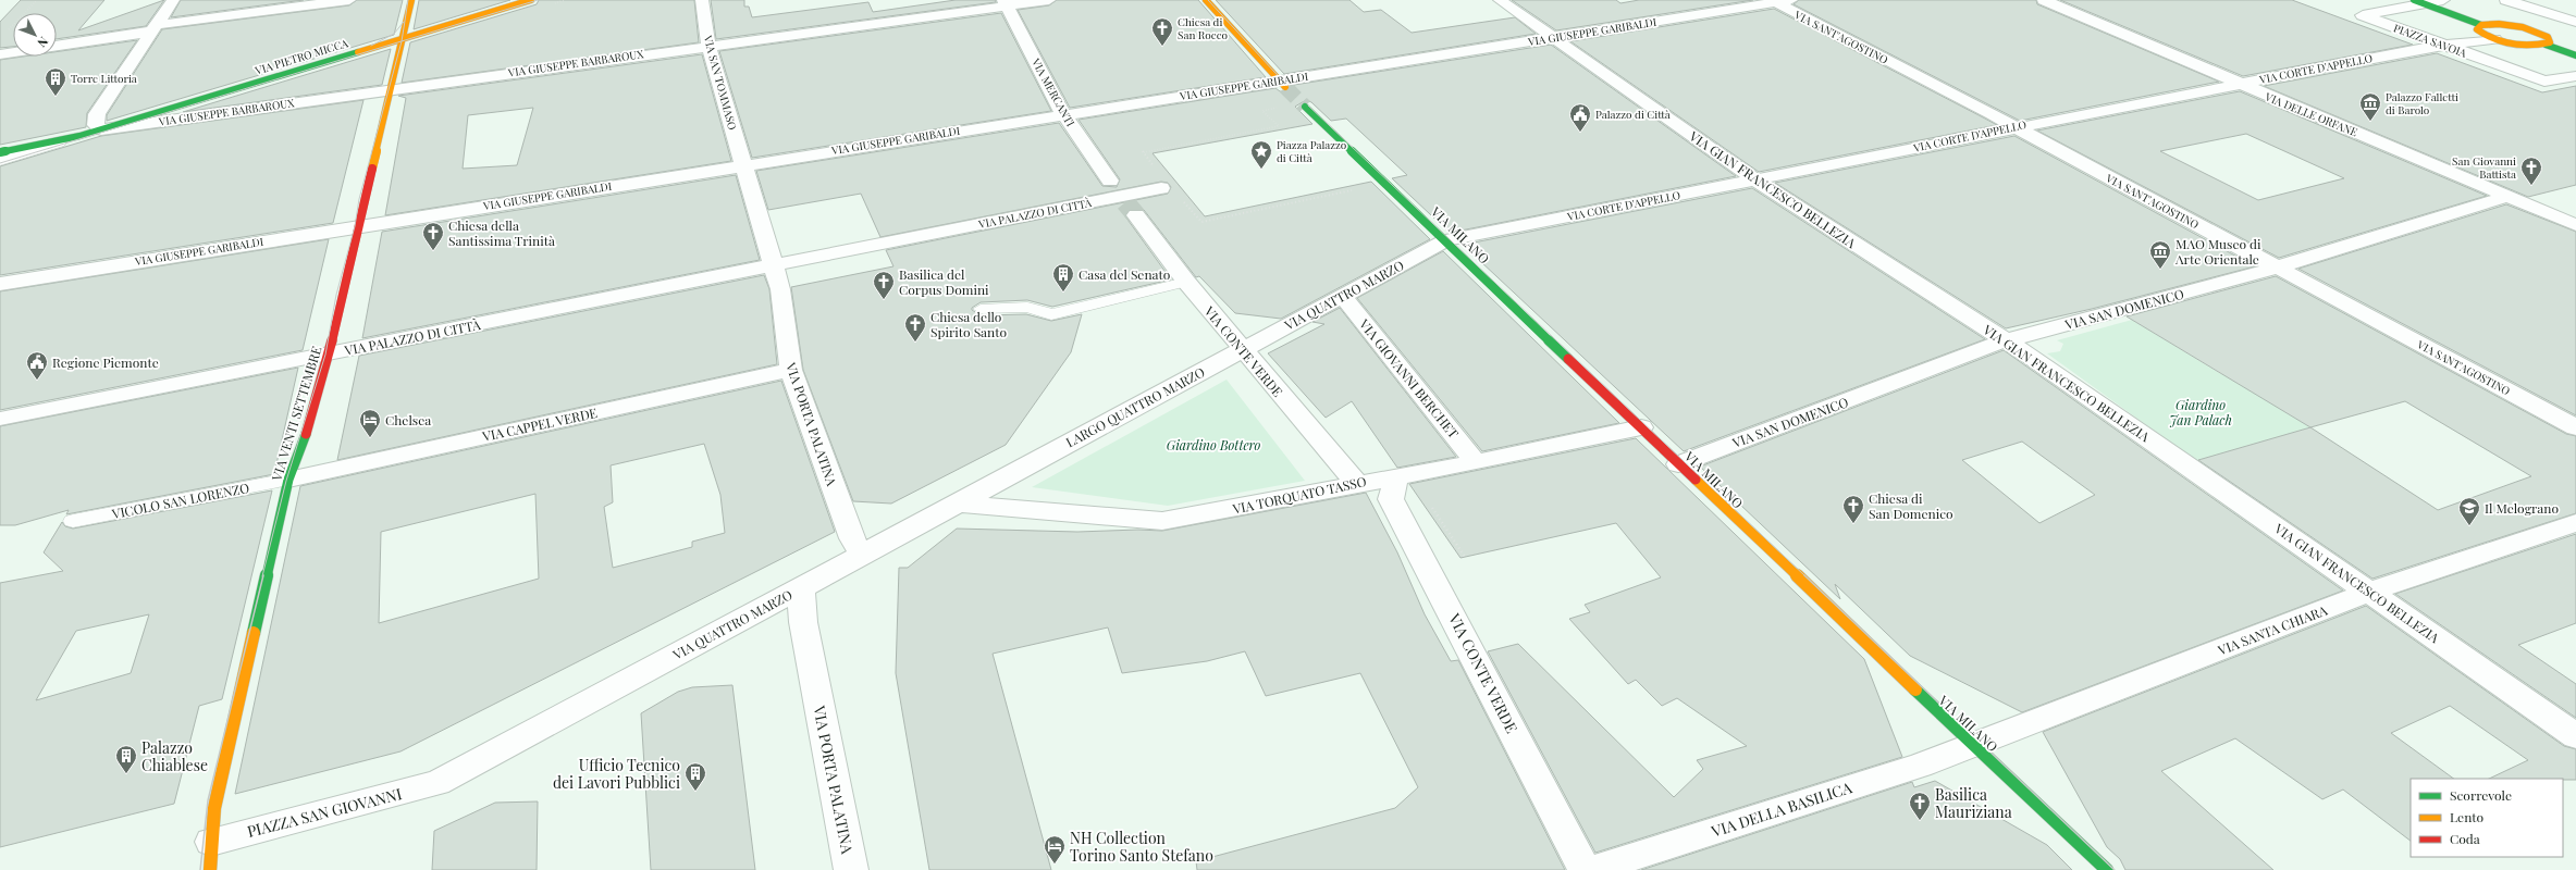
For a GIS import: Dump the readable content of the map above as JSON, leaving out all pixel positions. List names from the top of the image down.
{
  "streets": {
    "street": [
      "VIA GIUSEPPE GARIBALDI",
      "VIA SANT'AGOSTINO",
      "PIAZZA SAVOIA",
      "VIA PIETRO MICCA",
      "VIA GIUSEPPE BARBAROUX",
      "VIA CORTE D'APPELLO",
      "VIA SAN TOMMASO",
      "VIA MERCANTI",
      "VIA DELLE ORFANE",
      "VIA GIAN FRANCESCO BELLEZIA",
      "VIA PALAZZO DI CITTÀ",
      "VIA MILANO",
      "VIA QUATTRO MARZO",
      "VIA SAN DOMENICO",
      "VIA CONTE VERDE",
      "VIA GIOVANNI BERCHET",
      "LARGO QUATTRO MARZO",
      "VIA VENTI SETTEMBRE",
      "VIA CAPPEL VERDE",
      "VIA PORTA PALATINA",
      "VIA TORQUATO TASSO",
      "VIA SANTA CHIARA",
      "VIA DELLA BASILICA",
      "PIAZZA SAN GIOVANNI"
    ],
    "lane": ["VICOLO SAN LORENZO"]
  },
  "crossings": [
    ["VIA GIUSEPPE GARIBALDI", "VIA SANT'AGOSTINO"],
    ["VIA GIUSEPPE GARIBALDI", "VIA SAN TOMMASO"],
    ["VIA GIUSEPPE GARIBALDI", "VIA MERCANTI"],
    ["VIA GIUSEPPE GARIBALDI", "VIA GIAN FRANCESCO BELLEZIA"],
    ["VIA GIUSEPPE GARIBALDI", "VIA VENTI SETTEMBRE"],
    ["VIA GIUSEPPE GARIBALDI", "VIA PORTA PALATINA"],
    ["VIA SANT'AGOSTINO", "VIA CORTE D'APPELLO"],
    ["VIA SANT'AGOSTINO", "VIA SAN DOMENICO"],
    ["PIAZZA SAVOIA", "VIA CORTE D'APPELLO"],
    ["VIA PIETRO MICCA", "VIA GIUSEPPE BARBAROUX"],
    ["VIA PIETRO MICCA", "VIA VENTI SETTEMBRE"],
    ["VIA GIUSEPPE BARBAROUX", "VIA SAN TOMMASO"],
    ["VIA GIUSEPPE BARBAROUX", "VIA MERCANTI"],
    ["VIA GIUSEPPE BARBAROUX", "VIA VENTI SETTEMBRE"],
    ["VIA CORTE D'APPELLO", "VIA DELLE ORFANE"],
    ["VIA CORTE D'APPELLO", "VIA GIAN FRANCESCO BELLEZIA"],
    ["VIA CORTE D'APPELLO", "VIA MILANO"],
    ["VIA CORTE D'APPELLO", "VIA QUATTRO MARZO"],
    ["VIA SAN TOMMASO", "VIA PORTA PALATINA"],
    ["VIA MERCANTI", "VIA PALAZZO DI CITTÀ"],
    ["VIA MERCANTI", "VIA CONTE VERDE"],
    ["VIA DELLE ORFANE", "VIA SAN DOMENICO"],
    ["VIA GIAN FRANCESCO BELLEZIA", "VIA SAN DOMENICO"],
    ["VIA GIAN FRANCESCO BELLEZIA", "VIA SANTA CHIARA"],
    ["VIA PALAZZO DI CITTÀ", "VIA CONTE VERDE"],
    ["VIA PALAZZO DI CITTÀ", "VIA VENTI SETTEMBRE"],
    ["VIA PALAZZO DI CITTÀ", "VIA PORTA PALATINA"],
    ["VIA MILANO", "VIA QUATTRO MARZO"],
    ["VIA MILANO", "VIA SAN DOMENICO"],
    ["VIA MILANO", "VIA TORQUATO TASSO"],
    ["VIA MILANO", "VIA SANTA CHIARA"],
    ["VIA MILANO", "VIA DELLA BASILICA"],
    ["VIA QUATTRO MARZO", "VIA CONTE VERDE"],
    ["VIA QUATTRO MARZO", "VIA GIOVANNI BERCHET"],
    ["VIA QUATTRO MARZO", "LARGO QUATTRO MARZO"],
    ["VIA QUATTRO MARZO", "VIA PORTA PALATINA"],
    ["VIA QUATTRO MARZO", "VIA TORQUATO TASSO"],
    ["VIA QUATTRO MARZO", "PIAZZA SAN GIOVANNI"],
    ["VIA CONTE VERDE", "LARGO QUATTRO MARZO"],
    ["VIA CONTE VERDE", "VIA TORQUATO TASSO"],
    ["VIA GIOVANNI BERCHET", "VIA TORQUATO TASSO"],
    ["VIA VENTI SETTEMBRE", "VIA CAPPEL VERDE"],
    ["VIA VENTI SETTEMBRE", "VICOLO SAN LORENZO"],
    ["VIA VENTI SETTEMBRE", "PIAZZA SAN GIOVANNI"],
    ["VIA CAPPEL VERDE", "VIA PORTA PALATINA"],
    ["VIA CAPPEL VERDE", "VICOLO SAN LORENZO"],
    ["VIA SANTA CHIARA", "VIA DELLA BASILICA"]
  ],
  "parks": ["Giardino Jan Palach", "Giardino Bottero"],
  "places": {
    "church": [
      "Chiesa di San Rocco",
      "San Giovanni Battista",
      "Chiesa della Santissima Trinità",
      "Basilica del Corpus Domini",
      "Chiesa dello Spirito Santo",
      "Chiesa di San Domenico",
      "Basilica Mauriziana"
    ],
    "building": [
      "Torre Littoria",
      "Casa del Senato",
      "Palazzo Chiablese",
      "Ufficio Tecnico dei Lavori Pubblici"
    ],
    "museum": ["Palazzo Falletti di Barolo", "MAO Museo di Arte Orientale"],
    "public building": ["Palazzo di Città", "Regione Piemonte"],
    "place": ["Piazza Palazzo di Città"],
    "hotel": ["Chelsea", "NH Collection Torino Santo Stefano"],
    "school or university": ["Il Melograno"]
  },
  "legend": ["Scorrevole", "Lento", "Coda"],
  "north": "bottom right"
}
